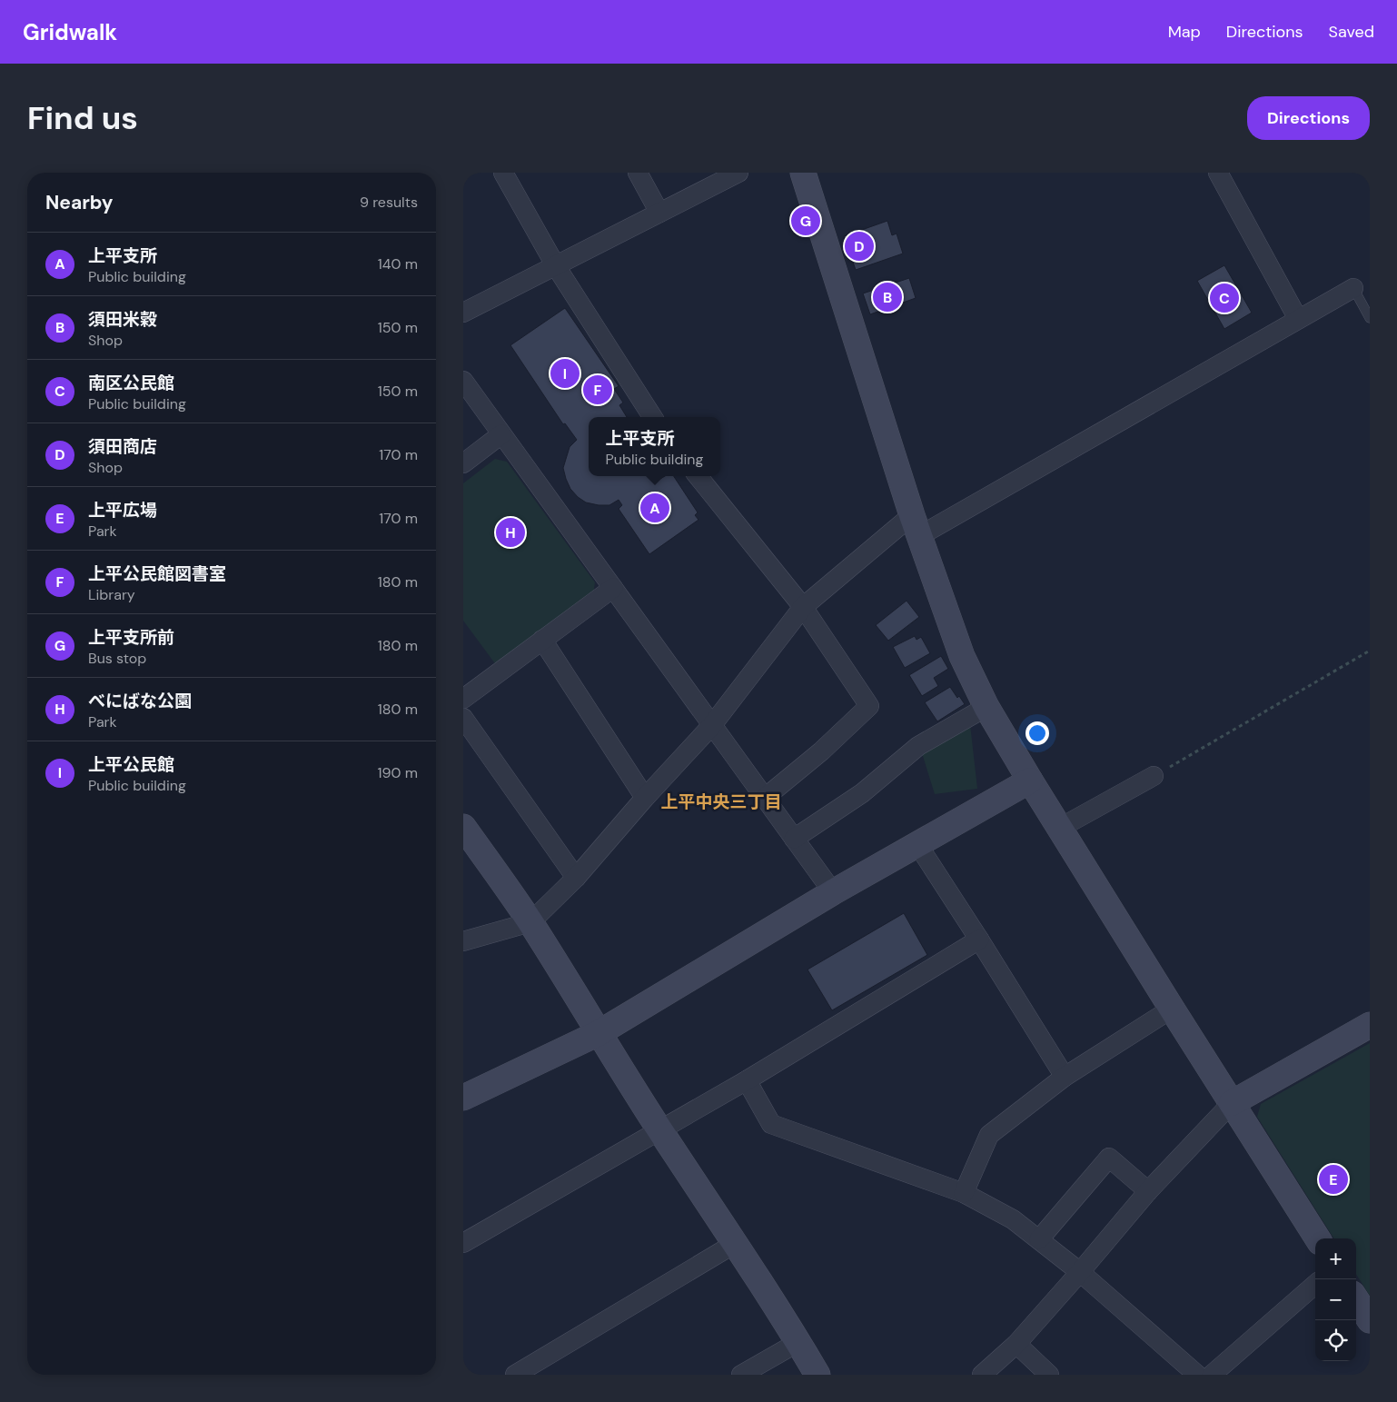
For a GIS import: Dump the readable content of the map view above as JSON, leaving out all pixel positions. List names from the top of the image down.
{
  "districts": ["上平中央三丁目"],
  "page": {
    "header": "Gridwalk",
    "nav": ["Map", "Directions", "Saved"],
    "buttons": "Directions",
    "title": "Find us",
    "heading": ["Nearby", "9 results"],
    "pins": [
      "G",
      "D",
      "B",
      "C",
      "I",
      "F",
      "A",
      "H",
      "E"
    ],
    "list": [
      {
        "mark": "A",
        "name": "上平支所",
        "note": "Public building",
        "value": "140 m"
      },
      {
        "mark": "B",
        "name": "須田米穀",
        "note": "Shop",
        "value": "150 m"
      },
      {
        "mark": "C",
        "name": "南区公民館",
        "note": "Public building",
        "value": "150 m"
      },
      {
        "mark": "D",
        "name": "須田商店",
        "note": "Shop",
        "value": "170 m"
      },
      {
        "mark": "E",
        "name": "上平広場",
        "note": "Park",
        "value": "170 m"
      },
      {
        "mark": "F",
        "name": "上平公民館図書室",
        "note": "Library",
        "value": "180 m"
      },
      {
        "mark": "G",
        "name": "上平支所前",
        "note": "Bus stop",
        "value": "180 m"
      },
      {
        "mark": "H",
        "name": "べにばな公園",
        "note": "Park",
        "value": "180 m"
      },
      {
        "mark": "I",
        "name": "上平公民館",
        "note": "Public building",
        "value": "190 m"
      }
    ],
    "popup": ["上平支所", "Public building"],
    "map_buttons": ["+", "−"]
  }
}
